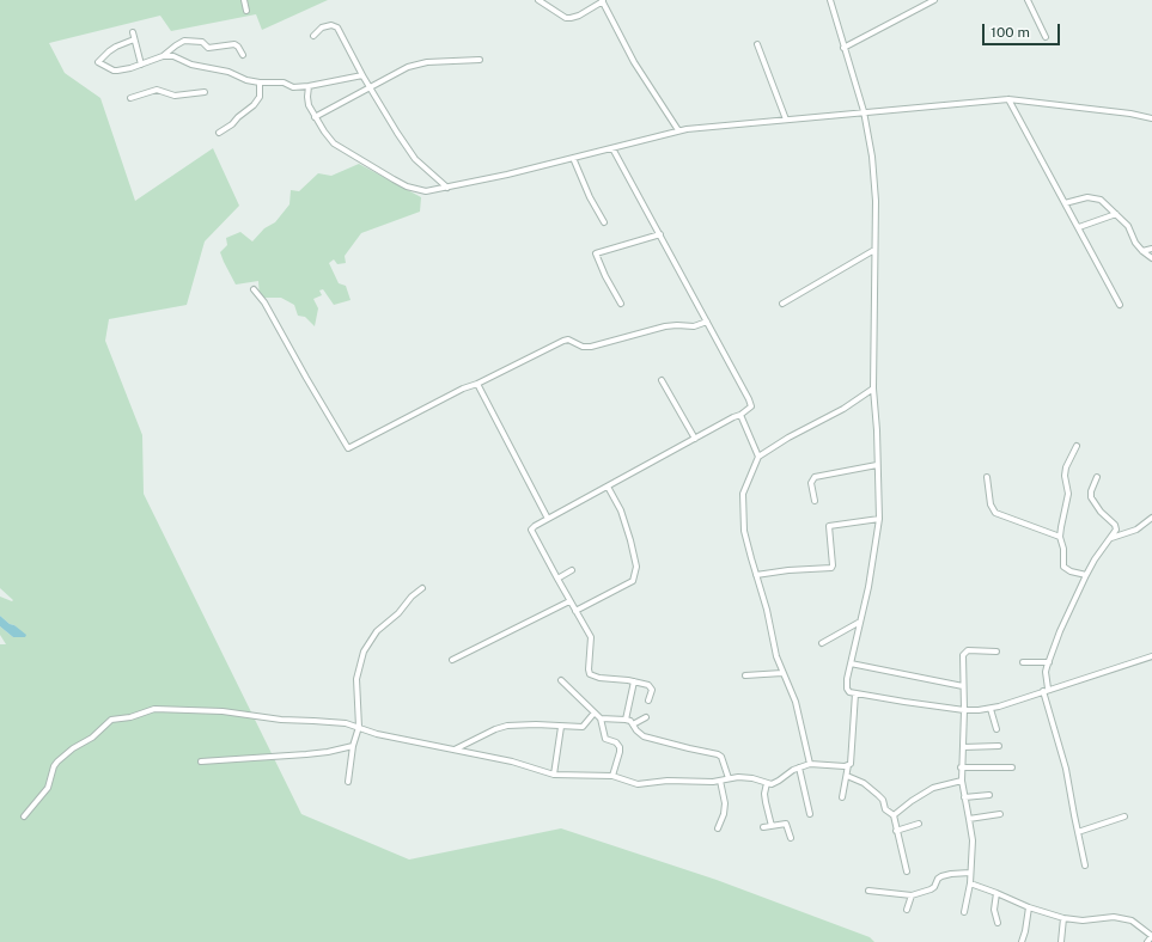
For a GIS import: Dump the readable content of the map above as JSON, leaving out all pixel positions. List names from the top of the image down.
{
  "scale_bar": "100 m"
}
